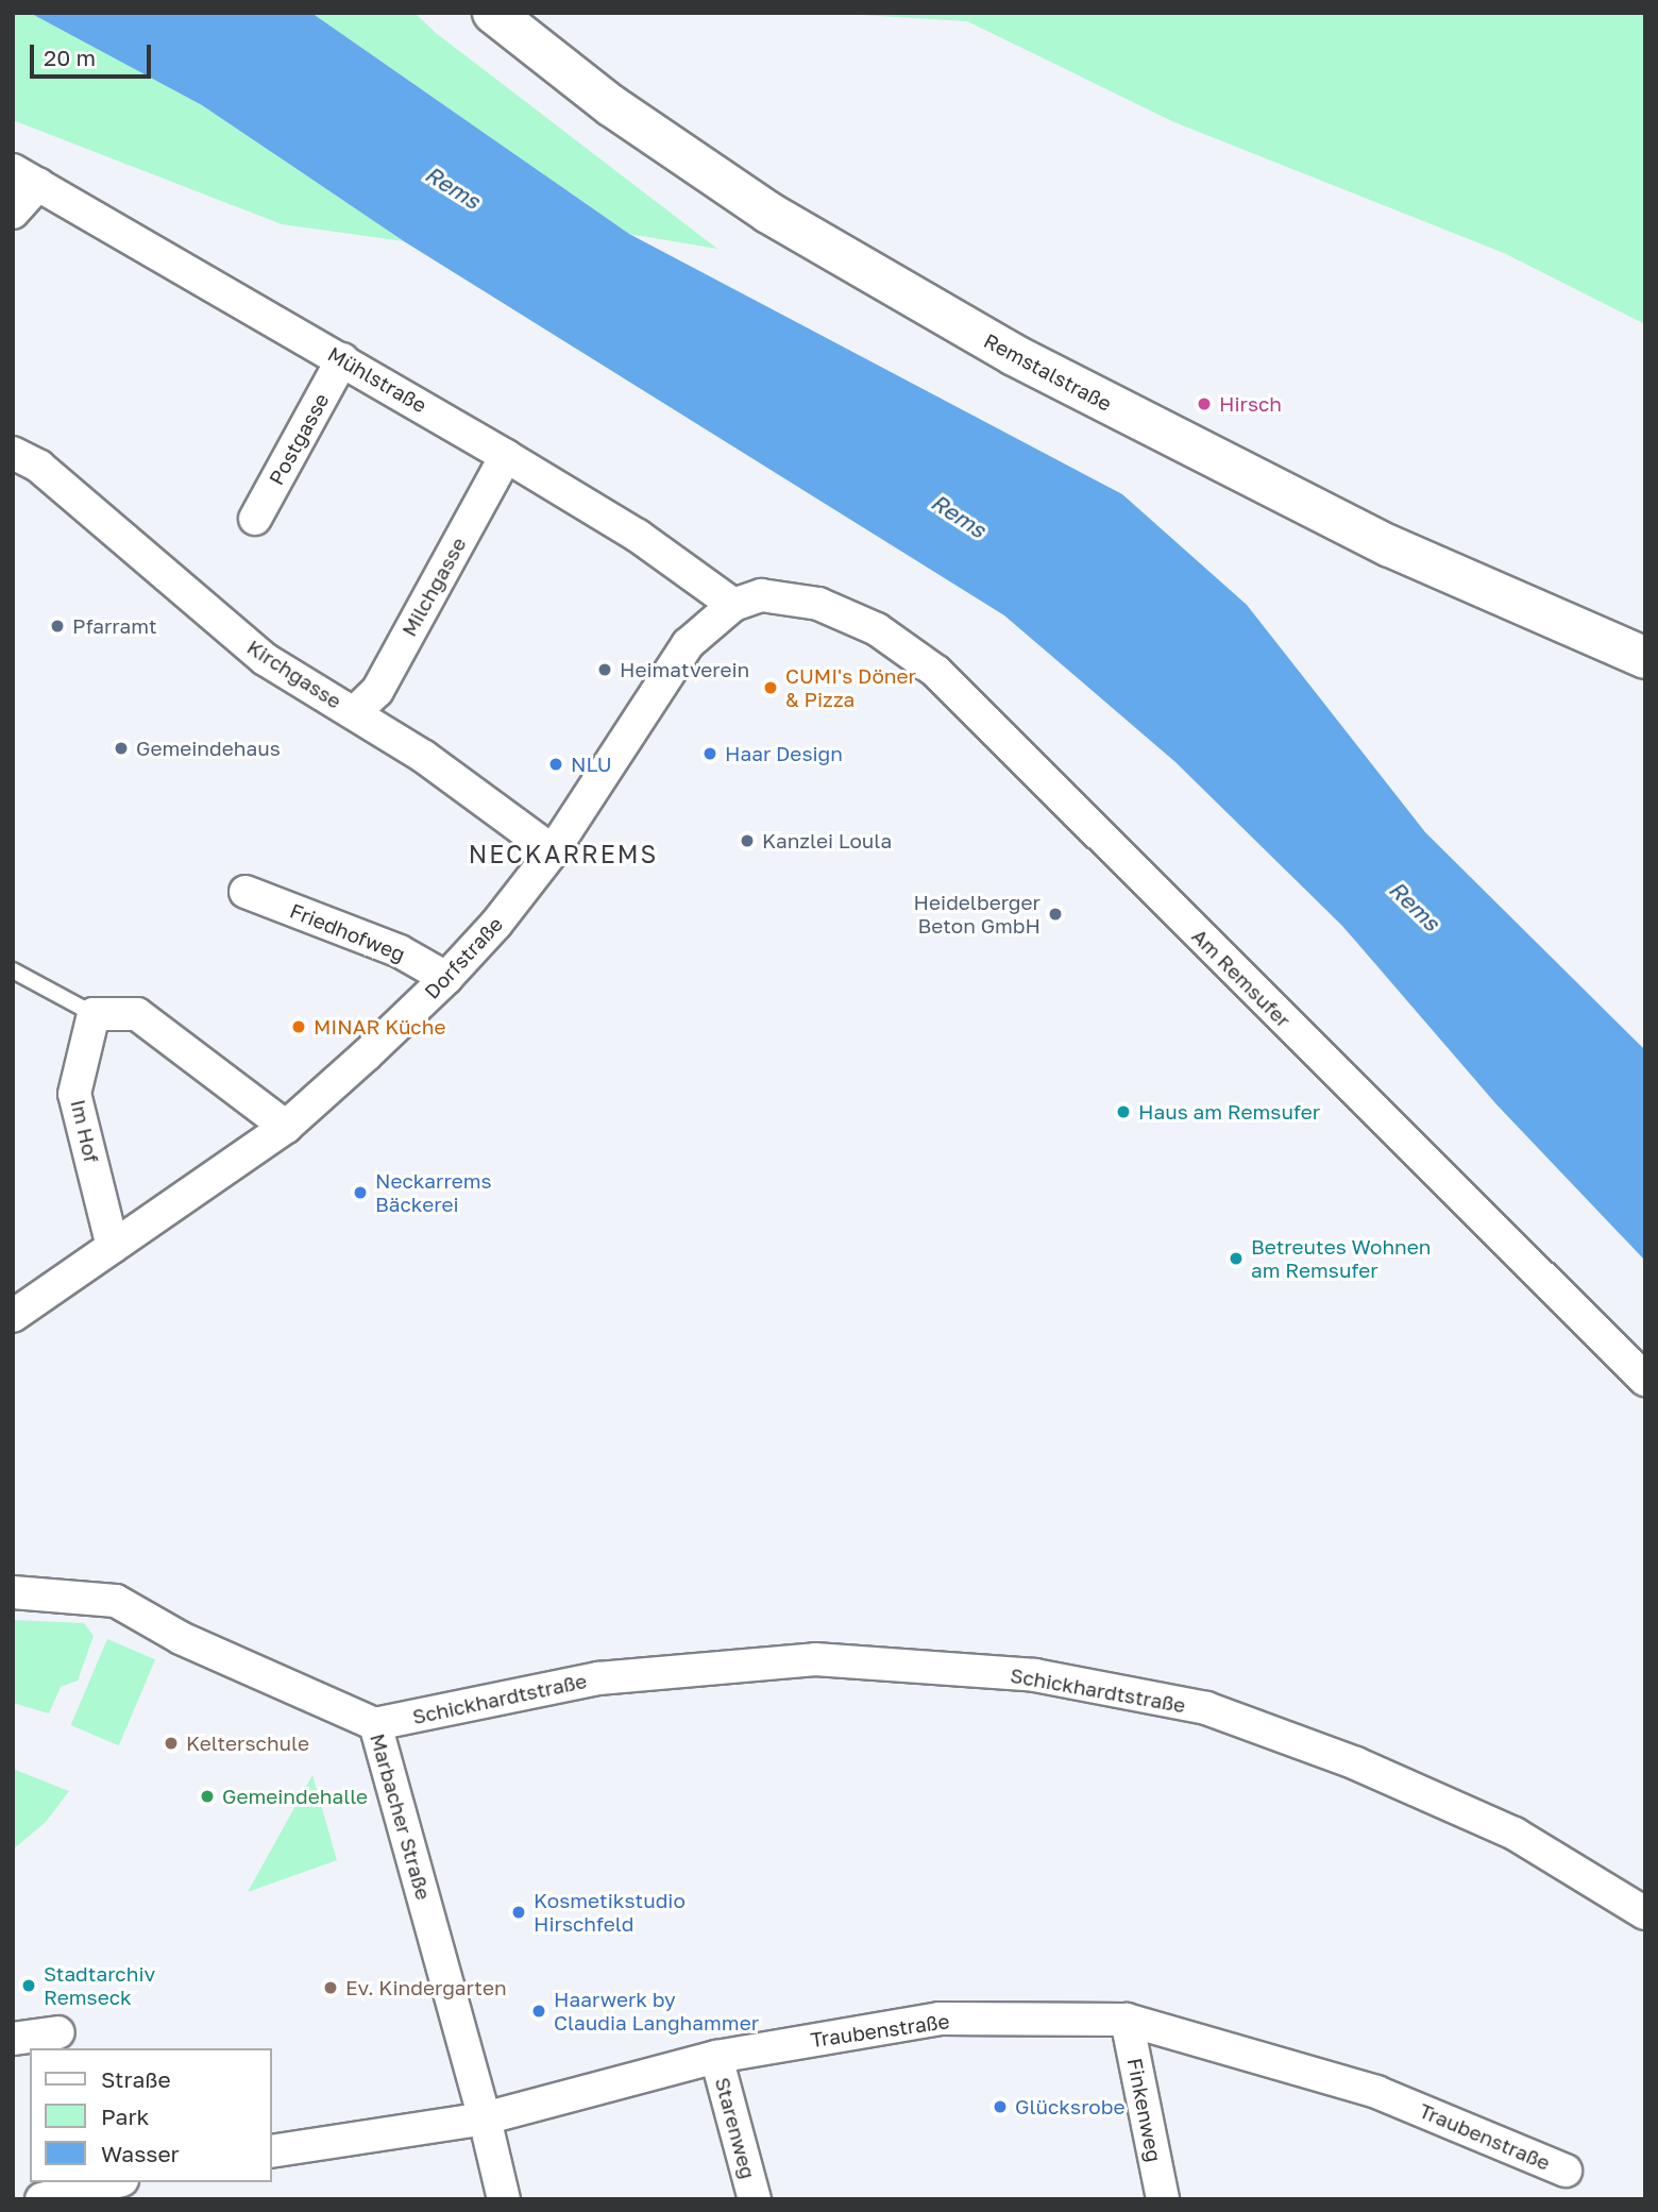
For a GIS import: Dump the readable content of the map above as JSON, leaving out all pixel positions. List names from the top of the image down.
{
  "streets": {
    "main road": ["Remstalstraße"],
    "street": [
      "Mühlstraße",
      "Postgasse",
      "Milchgasse",
      "Kirchgasse",
      "Friedhofweg",
      "Dorfstraße",
      "Am Remsufer",
      "Im Hof",
      "Schickhardtstraße",
      "Marbacher Straße",
      "Traubenstraße",
      "Finkenweg",
      "Starenweg"
    ]
  },
  "crossings": [
    ["Mühlstraße", "Postgasse"],
    ["Mühlstraße", "Milchgasse"],
    ["Mühlstraße", "Dorfstraße"],
    ["Milchgasse", "Kirchgasse"],
    ["Kirchgasse", "Dorfstraße"],
    ["Friedhofweg", "Dorfstraße"],
    ["Dorfstraße", "Am Remsufer"],
    ["Dorfstraße", "Im Hof"],
    ["Schickhardtstraße", "Marbacher Straße"],
    ["Marbacher Straße", "Traubenstraße"],
    ["Traubenstraße", "Finkenweg"],
    ["Traubenstraße", "Starenweg"]
  ],
  "districts": ["NECKARREMS"],
  "water": ["Rems"],
  "places": [
    "Hirsch",
    "Pfarramt",
    "Heimatverein",
    "CUMI's Döner & Pizza",
    "Gemeindehaus",
    "Haar Design",
    "NLU",
    "Kanzlei Loula",
    "Heidelberger Beton GmbH",
    "MINAR Küche",
    "Haus am Remsufer",
    "Neckarrems Bäckerei",
    "Betreutes Wohnen am Remsufer",
    "Kelterschule",
    "Gemeindehalle",
    "Kosmetikstudio Hirschfeld",
    "Stadtarchiv Remseck",
    "Ev. Kindergarten",
    "Haarwerk by Claudia Langhammer",
    "Glücksrobe"
  ],
  "legend": ["Straße", "Park", "Wasser"],
  "scale_bar": "20 m"
}
